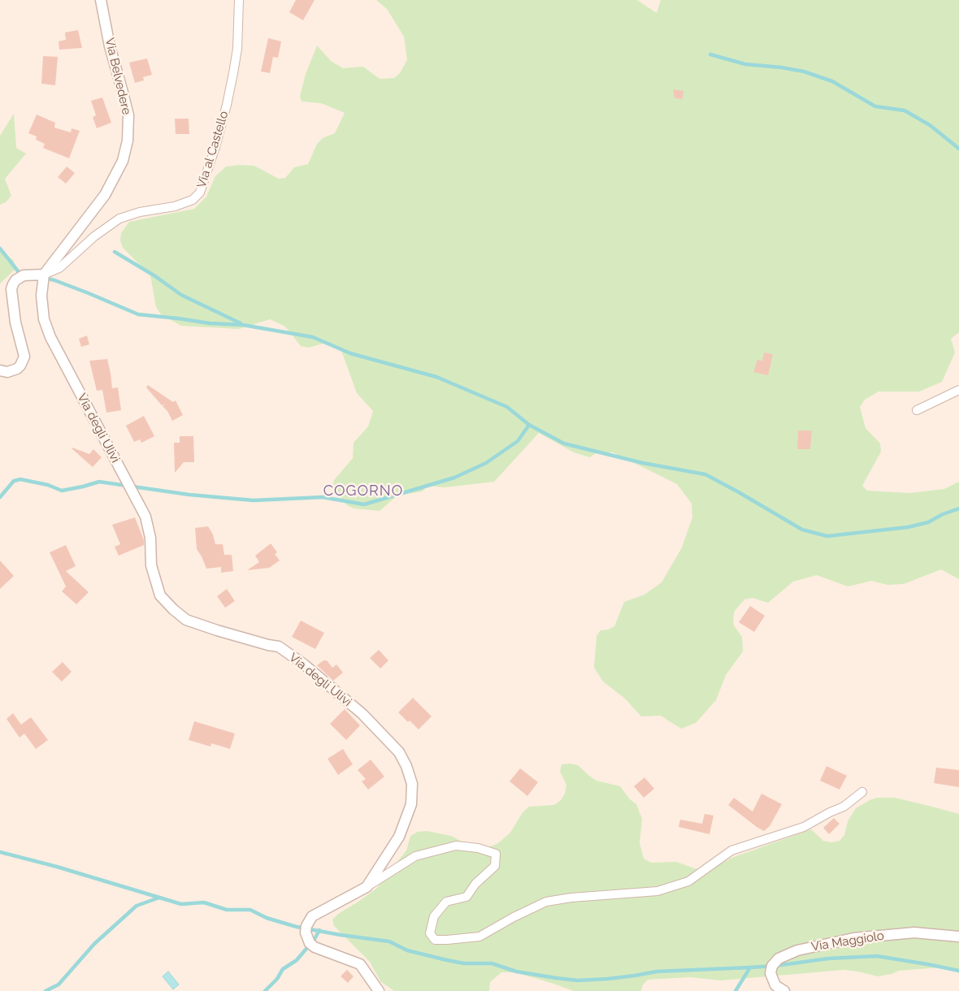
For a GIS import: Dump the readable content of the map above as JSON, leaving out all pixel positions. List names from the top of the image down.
{
  "streets": {
    "street": [
      "Via Belvedere",
      "Via al Castello",
      "Via degli Ulivi",
      "Via Maggiolo"
    ]
  },
  "crossings": [
    ["Via Belvedere", "Via al Castello"],
    ["Via Belvedere", "Via degli Ulivi"],
    ["Via al Castello", "Via degli Ulivi"]
  ],
  "districts": ["COGORNO"]
}
